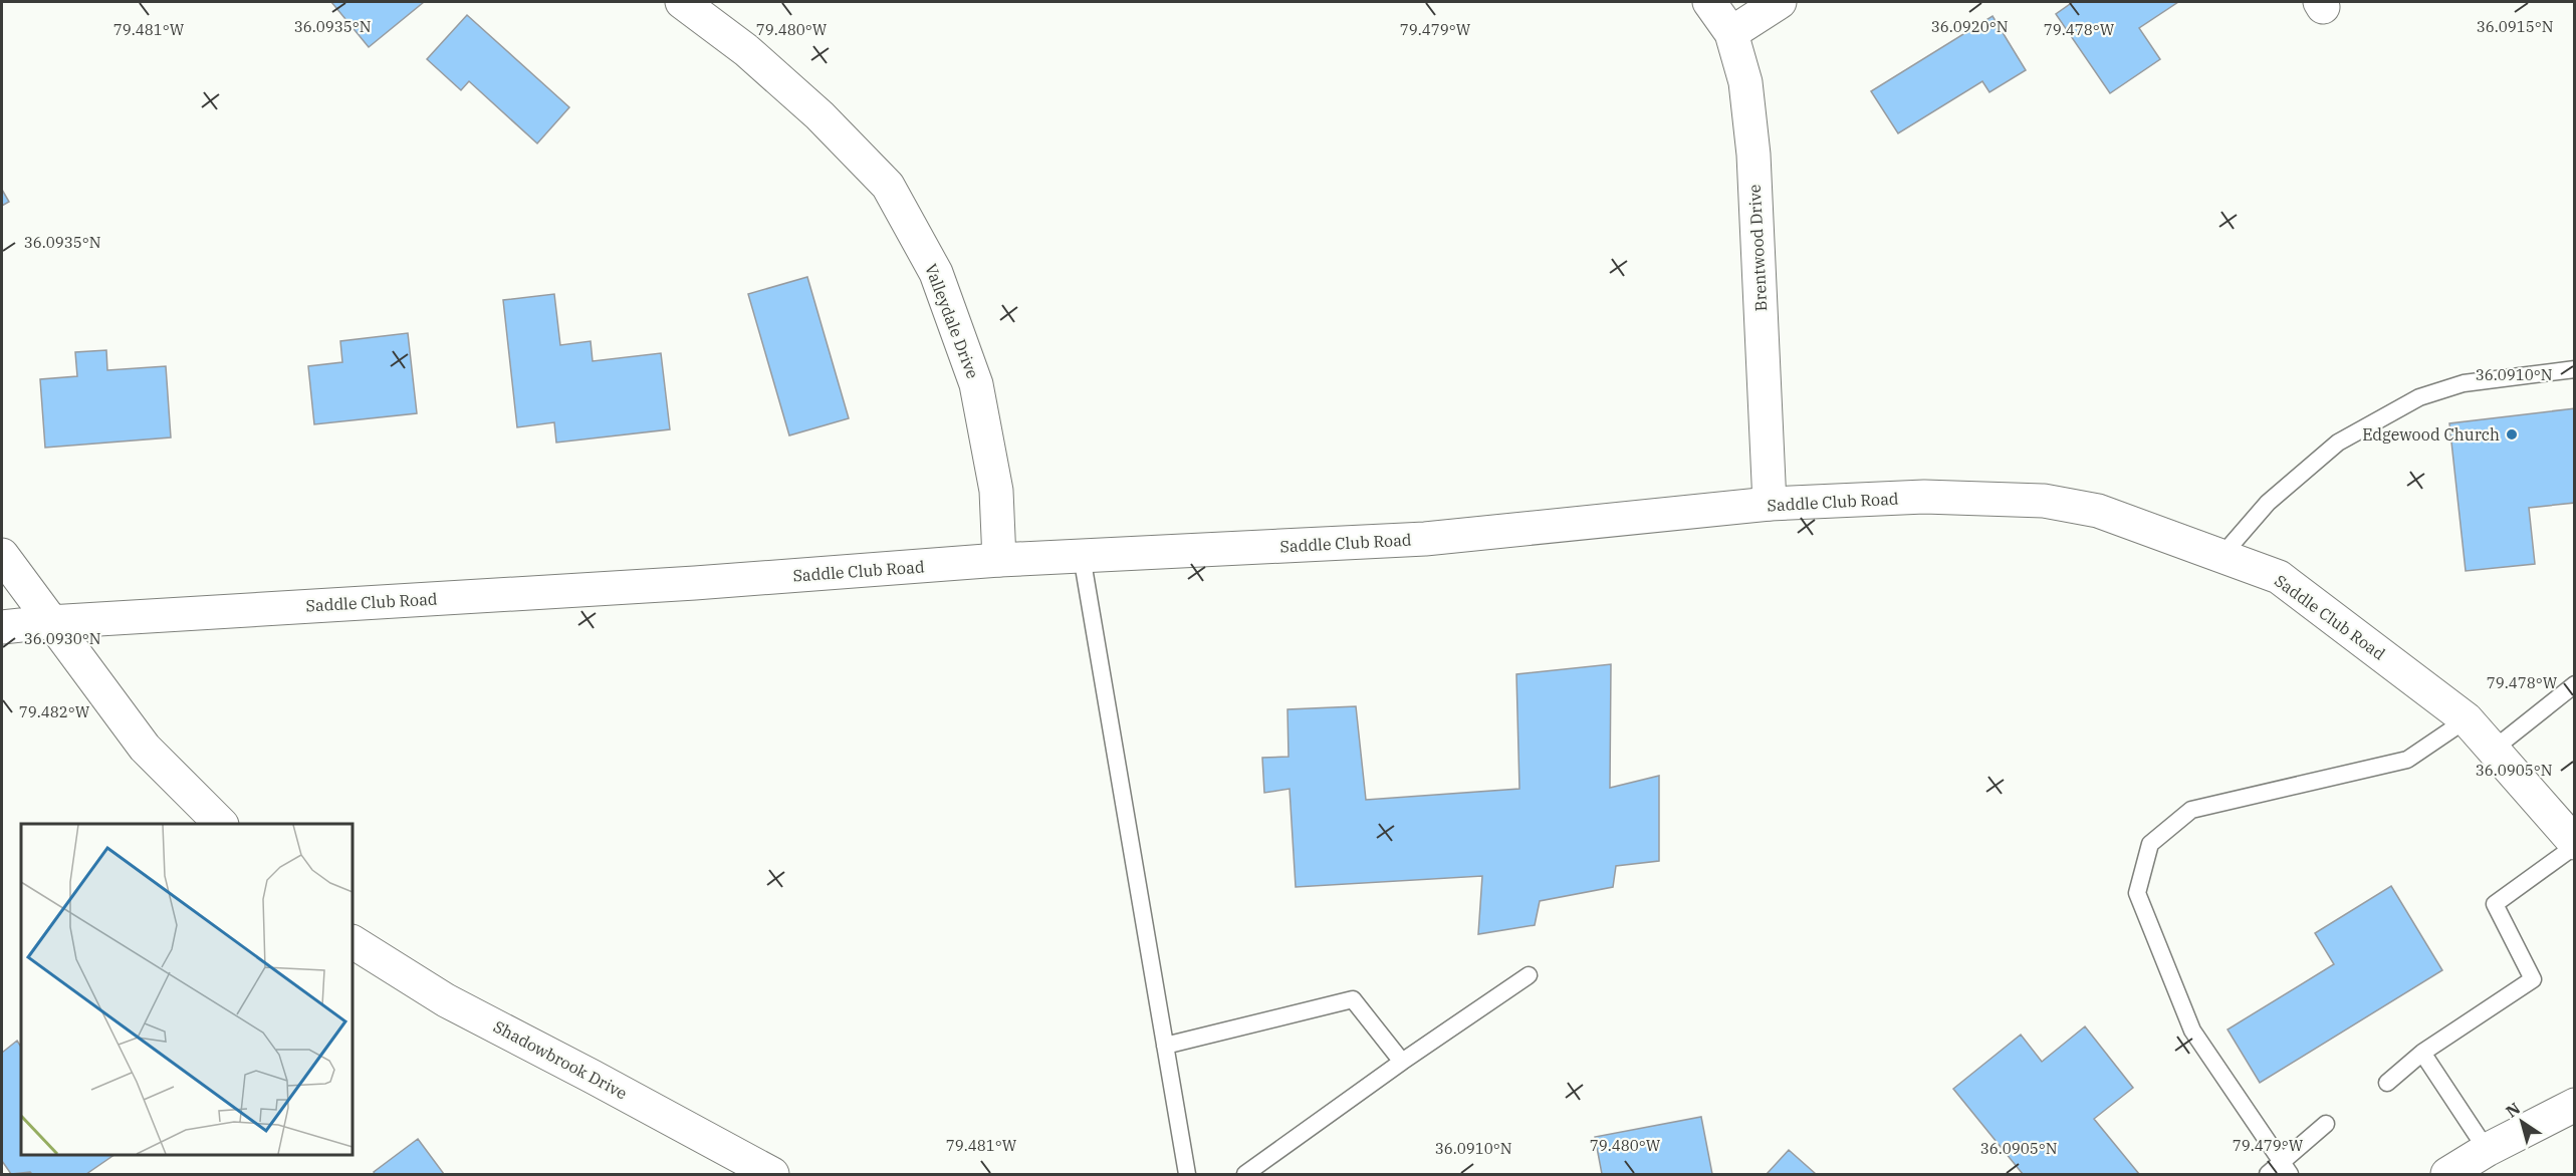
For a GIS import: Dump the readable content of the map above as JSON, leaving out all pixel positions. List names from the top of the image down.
{
  "streets": {
    "street": [
      "Brentwood Drive",
      "Valleydale Drive",
      "Saddle Club Road",
      "Shadowbrook Drive"
    ]
  },
  "crossings": [
    ["Brentwood Drive", "Saddle Club Road"],
    ["Valleydale Drive", "Saddle Club Road"]
  ],
  "places": ["Edgewood Church"],
  "north": "top left",
  "coordinates": [
    "36.0935°N",
    "36.0920°N",
    "36.0915°N",
    "79.481°W",
    "79.480°W",
    "79.479°W",
    "79.478°W",
    "36.0910°N",
    "36.0930°N",
    "79.482°W",
    "36.0905°N"
  ]
}
